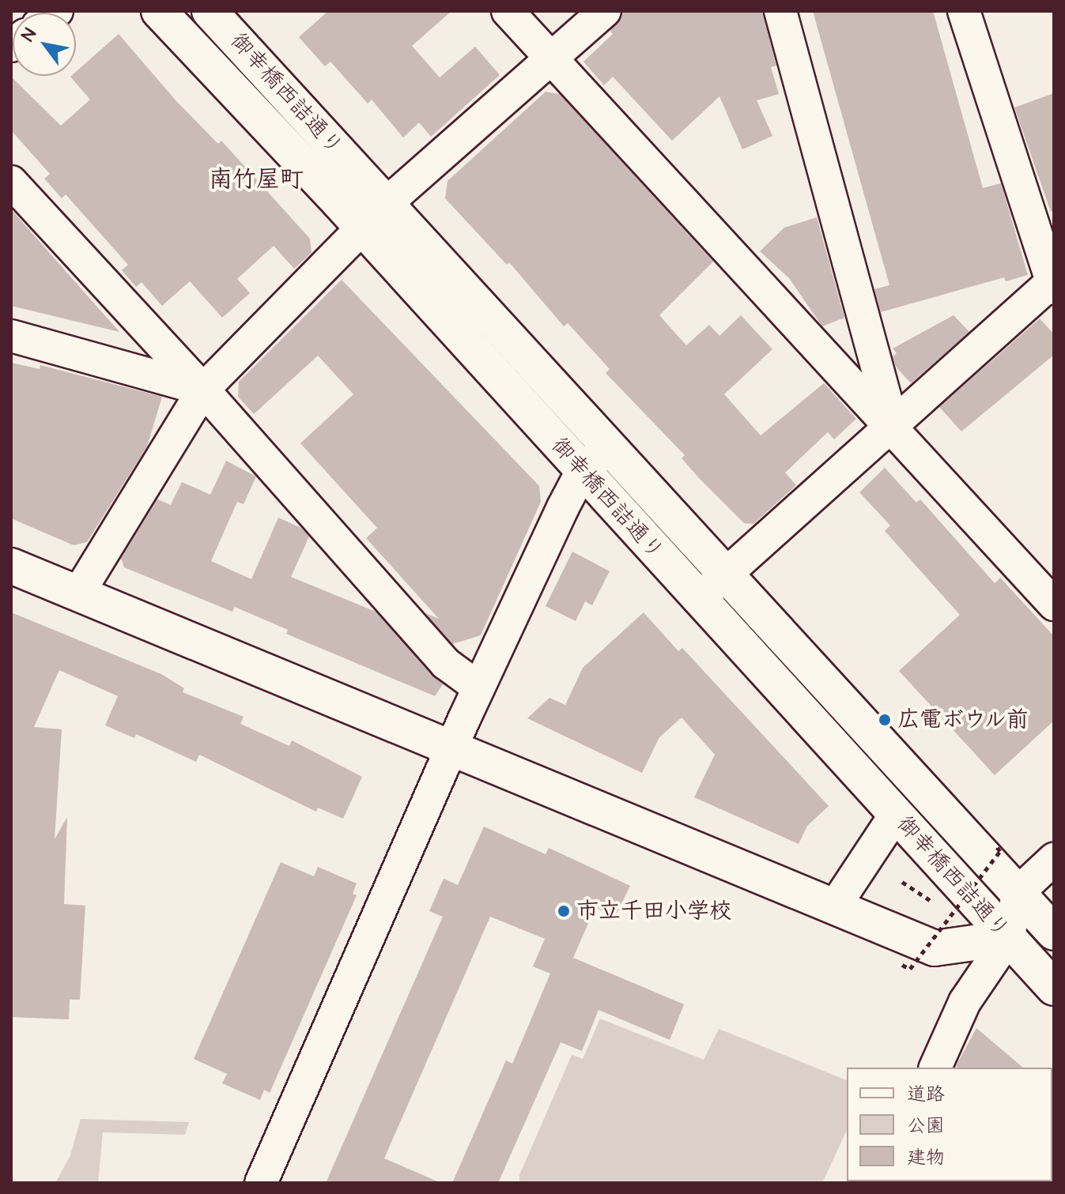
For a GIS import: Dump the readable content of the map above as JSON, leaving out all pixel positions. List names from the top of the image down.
{
  "streets": {
    "street": ["御幸橋西詰通り"]
  },
  "districts": ["南竹屋町"],
  "places": ["広電ボウル前", "市立千田小学校"],
  "legend": ["道路", "公園", "建物"],
  "north": "top left"
}
